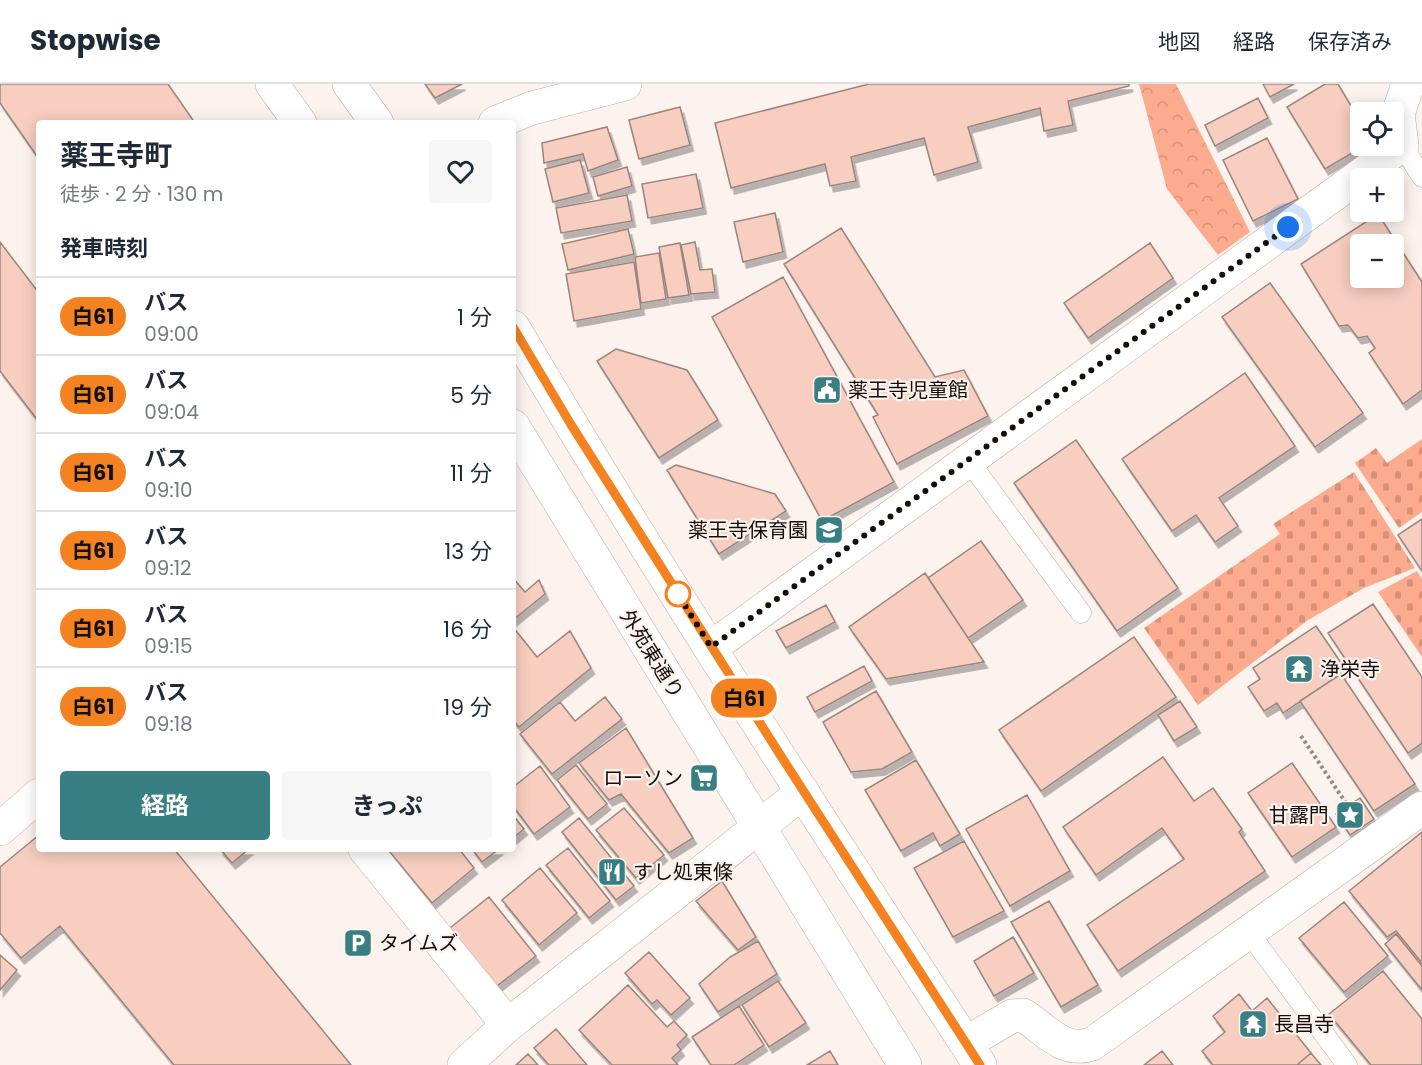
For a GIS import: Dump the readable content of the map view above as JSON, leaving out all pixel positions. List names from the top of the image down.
{
  "streets": {
    "street": ["外苑東通り"]
  },
  "places": {
    "public building": ["薬王寺児童館"],
    "school or university": ["薬王寺保育園"],
    "temple": ["浄栄寺", "長昌寺"],
    "supermarket": ["ローソン"],
    "place": ["甘露門"],
    "restaurant": ["すし処東條"],
    "parking": ["タイムズ"]
  },
  "lines": ["bus line 白61"],
  "page": {
    "header": "Stopwise",
    "nav": ["地図", "経路", "保存済み"],
    "on_map": "白61",
    "map_buttons": ["+", "−"],
    "heading": [
      ["薬王寺町", "徒歩 · 2 分 · 130 m"],
      "発車時刻"
    ],
    "list": [
      {
        "mark": "白61",
        "name": "バス",
        "note": "09:00",
        "value": "1 分"
      },
      {
        "mark": "白61",
        "name": "バス",
        "note": "09:04",
        "value": "5 分"
      },
      {
        "mark": "白61",
        "name": "バス",
        "note": "09:10",
        "value": "11 分"
      },
      {
        "mark": "白61",
        "name": "バス",
        "note": "09:12",
        "value": "13 分"
      },
      {
        "mark": "白61",
        "name": "バス",
        "note": "09:15",
        "value": "16 分"
      },
      {
        "mark": "白61",
        "name": "バス",
        "note": "09:18",
        "value": "19 分"
      }
    ],
    "buttons": ["経路", "きっぷ"]
  }
}
